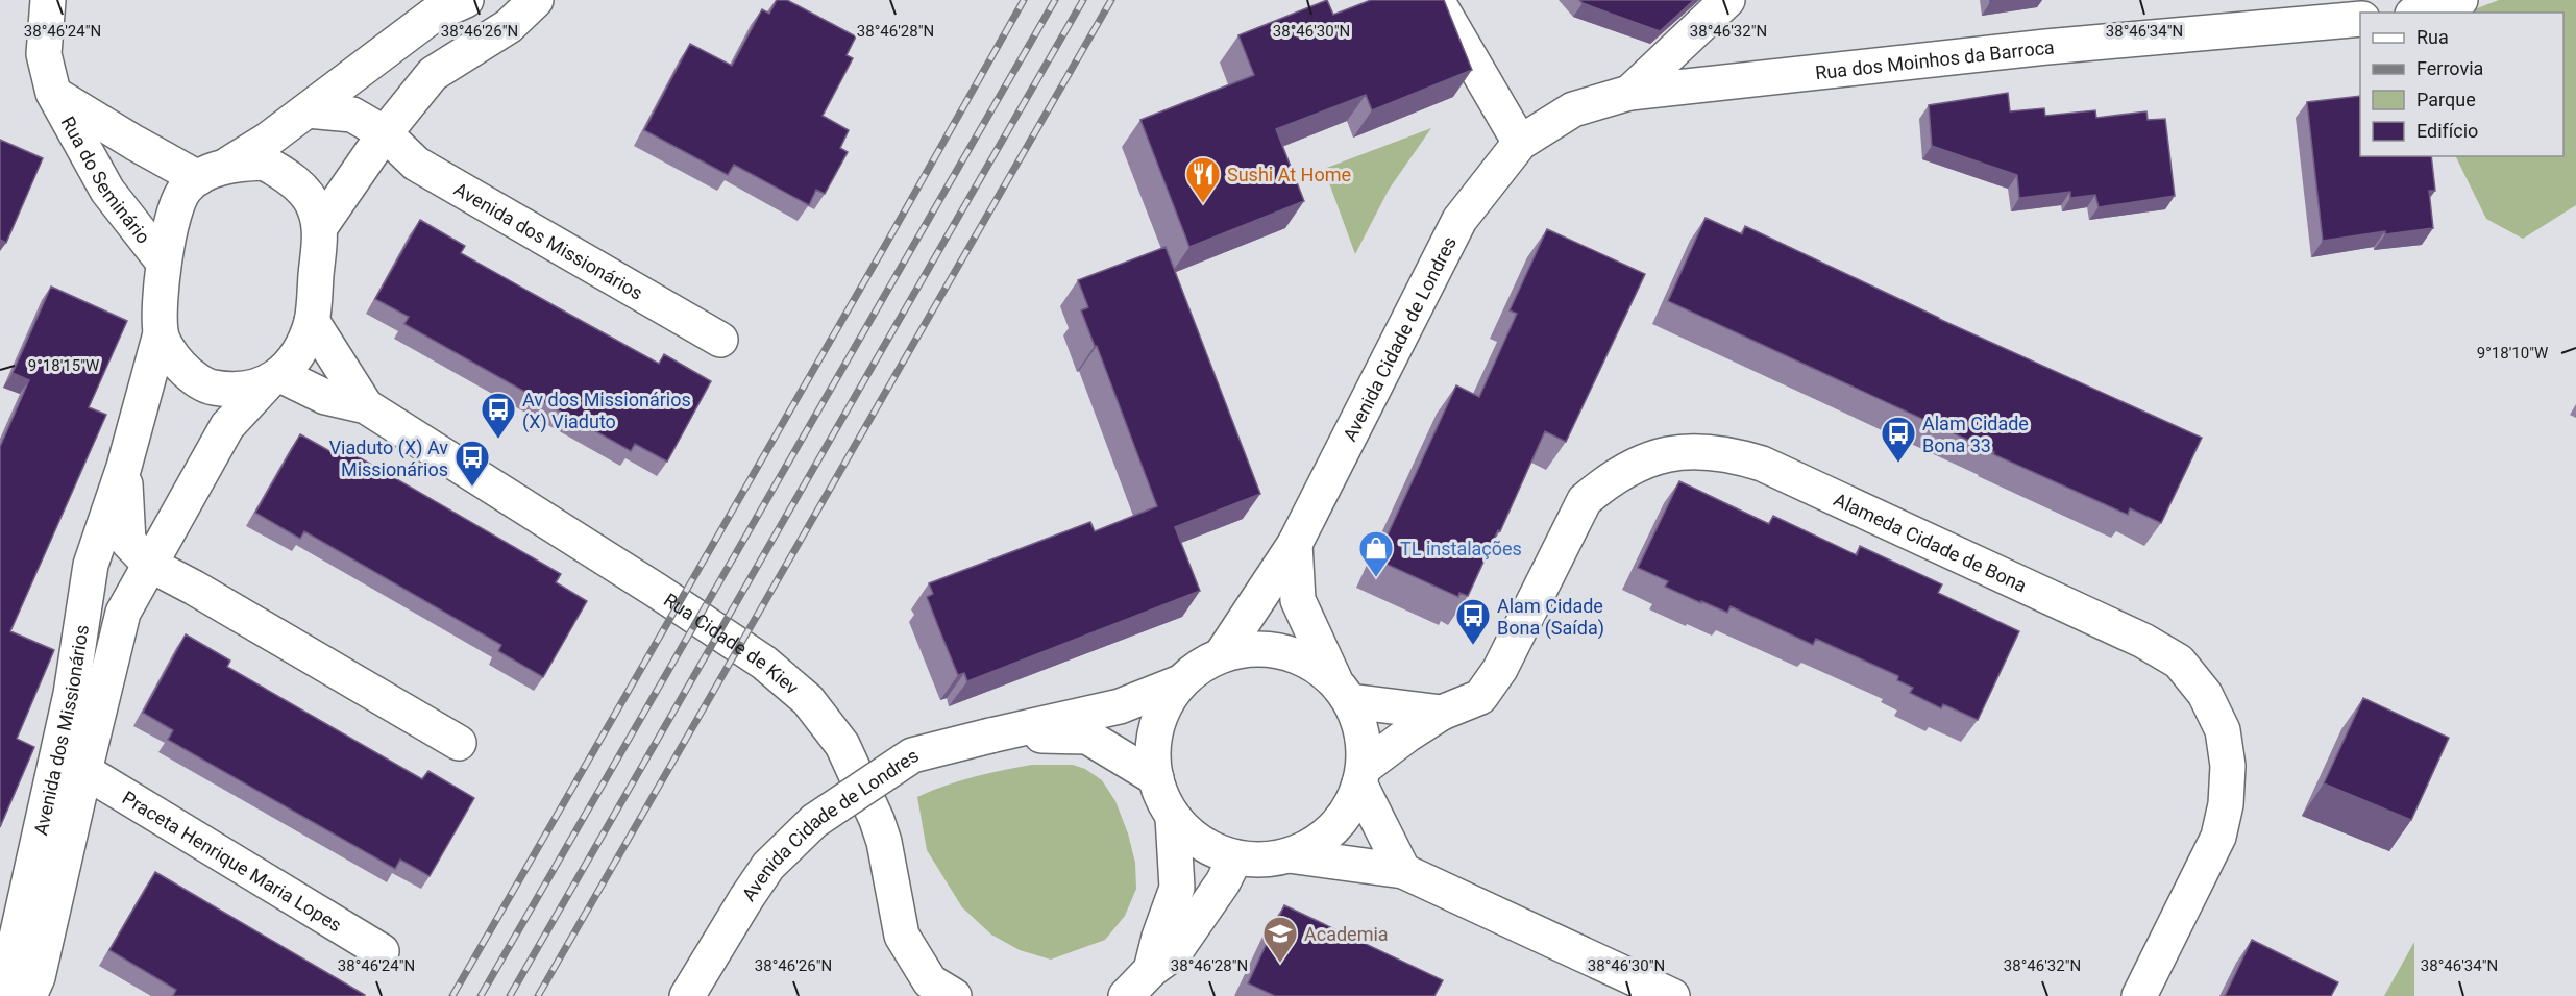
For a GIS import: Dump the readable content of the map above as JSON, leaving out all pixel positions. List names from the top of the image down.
{
  "streets": {
    "street": [
      "Rua dos Moinhos da Barroca",
      "Rua do Seminário",
      "Avenida dos Missionários",
      "Avenida Cidade de Londres",
      "Alameda Cidade de Bona",
      "Rua Cidade de Kiev",
      "Praceta Henrique Maria Lopes"
    ]
  },
  "crossings": [
    ["Rua dos Moinhos da Barroca", "Avenida Cidade de Londres"],
    ["Rua do Seminário", "Avenida dos Missionários"],
    ["Rua do Seminário", "Rua Cidade de Kiev"],
    ["Avenida dos Missionários", "Rua Cidade de Kiev"],
    ["Avenida dos Missionários", "Praceta Henrique Maria Lopes"],
    ["Avenida Cidade de Londres", "Alameda Cidade de Bona"]
  ],
  "places": {
    "restaurant": ["Sushi At Home"],
    "bus stop": [
      "Av dos Missionários (X) Viaduto",
      "Alam Cidade Bona 33",
      "Viaduto (X) Av Missionários",
      "Alam Cidade Bona (Saída)"
    ],
    "shop": ["TL instalações"],
    "school or university": ["Academia"]
  },
  "legend": [
    "Rua",
    "Ferrovia",
    "Parque",
    "Edifício"
  ],
  "coordinates": [
    "38°46'24\"N",
    "38°46'26\"N",
    "38°46'28\"N",
    "38°46'30\"N",
    "38°46'32\"N",
    "38°46'34\"N",
    "9°18'10\"W",
    "9°18'15\"W"
  ]
}
